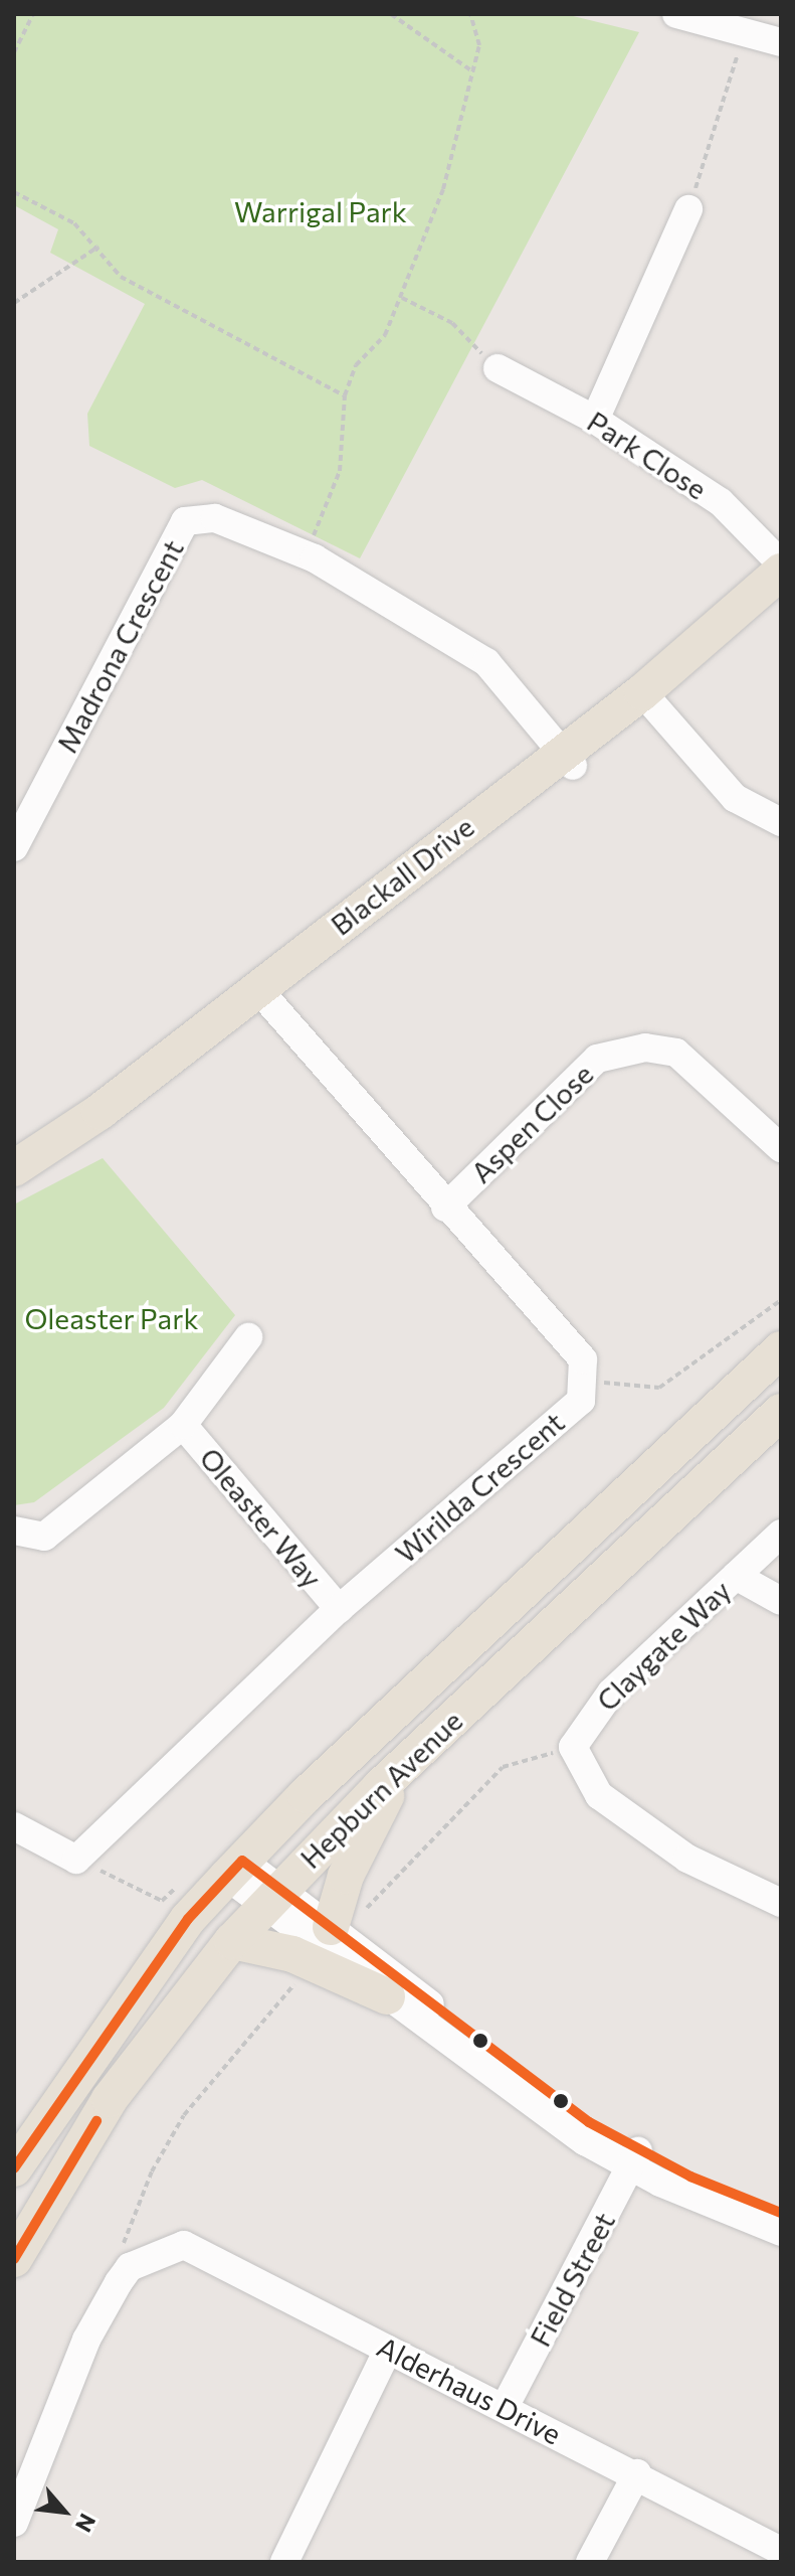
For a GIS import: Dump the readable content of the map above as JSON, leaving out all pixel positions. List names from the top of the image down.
{
  "streets": {
    "main road": ["Blackall Drive", "Hepburn Avenue"],
    "street": [
      "Park Close",
      "Madrona Crescent",
      "Aspen Close",
      "Wirilda Crescent",
      "Oleaster Way",
      "Claygate Way",
      "Field Street",
      "Alderhaus Drive"
    ]
  },
  "crossings": [
    ["Madrona Crescent", "Blackall Drive"],
    ["Blackall Drive", "Wirilda Crescent"],
    ["Aspen Close", "Wirilda Crescent"],
    ["Wirilda Crescent", "Oleaster Way"],
    ["Field Street", "Alderhaus Drive"]
  ],
  "parks": ["Warrigal Park", "Oleaster Park"],
  "north": "bottom right"
}
